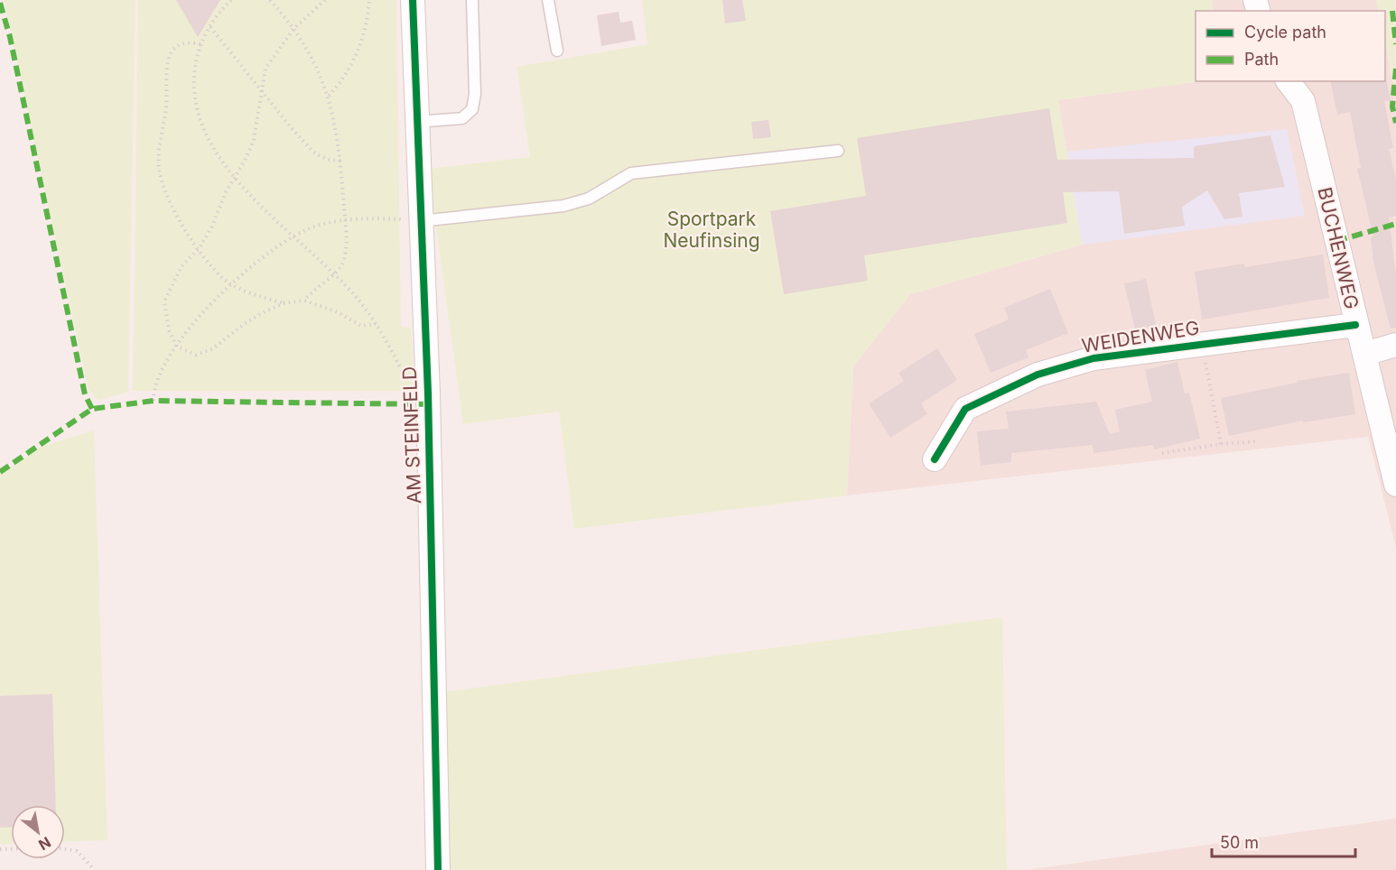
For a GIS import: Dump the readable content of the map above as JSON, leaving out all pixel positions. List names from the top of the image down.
{
  "streets": {
    "street": ["BUCHENWEG", "WEIDENWEG", "AM STEINFELD"]
  },
  "crossings": [
    ["BUCHENWEG", "WEIDENWEG"]
  ],
  "parks": ["Sportpark Neufinsing"],
  "legend": ["Cycle path", "Path"],
  "scale_bar": "50 m",
  "north": "bottom right"
}
